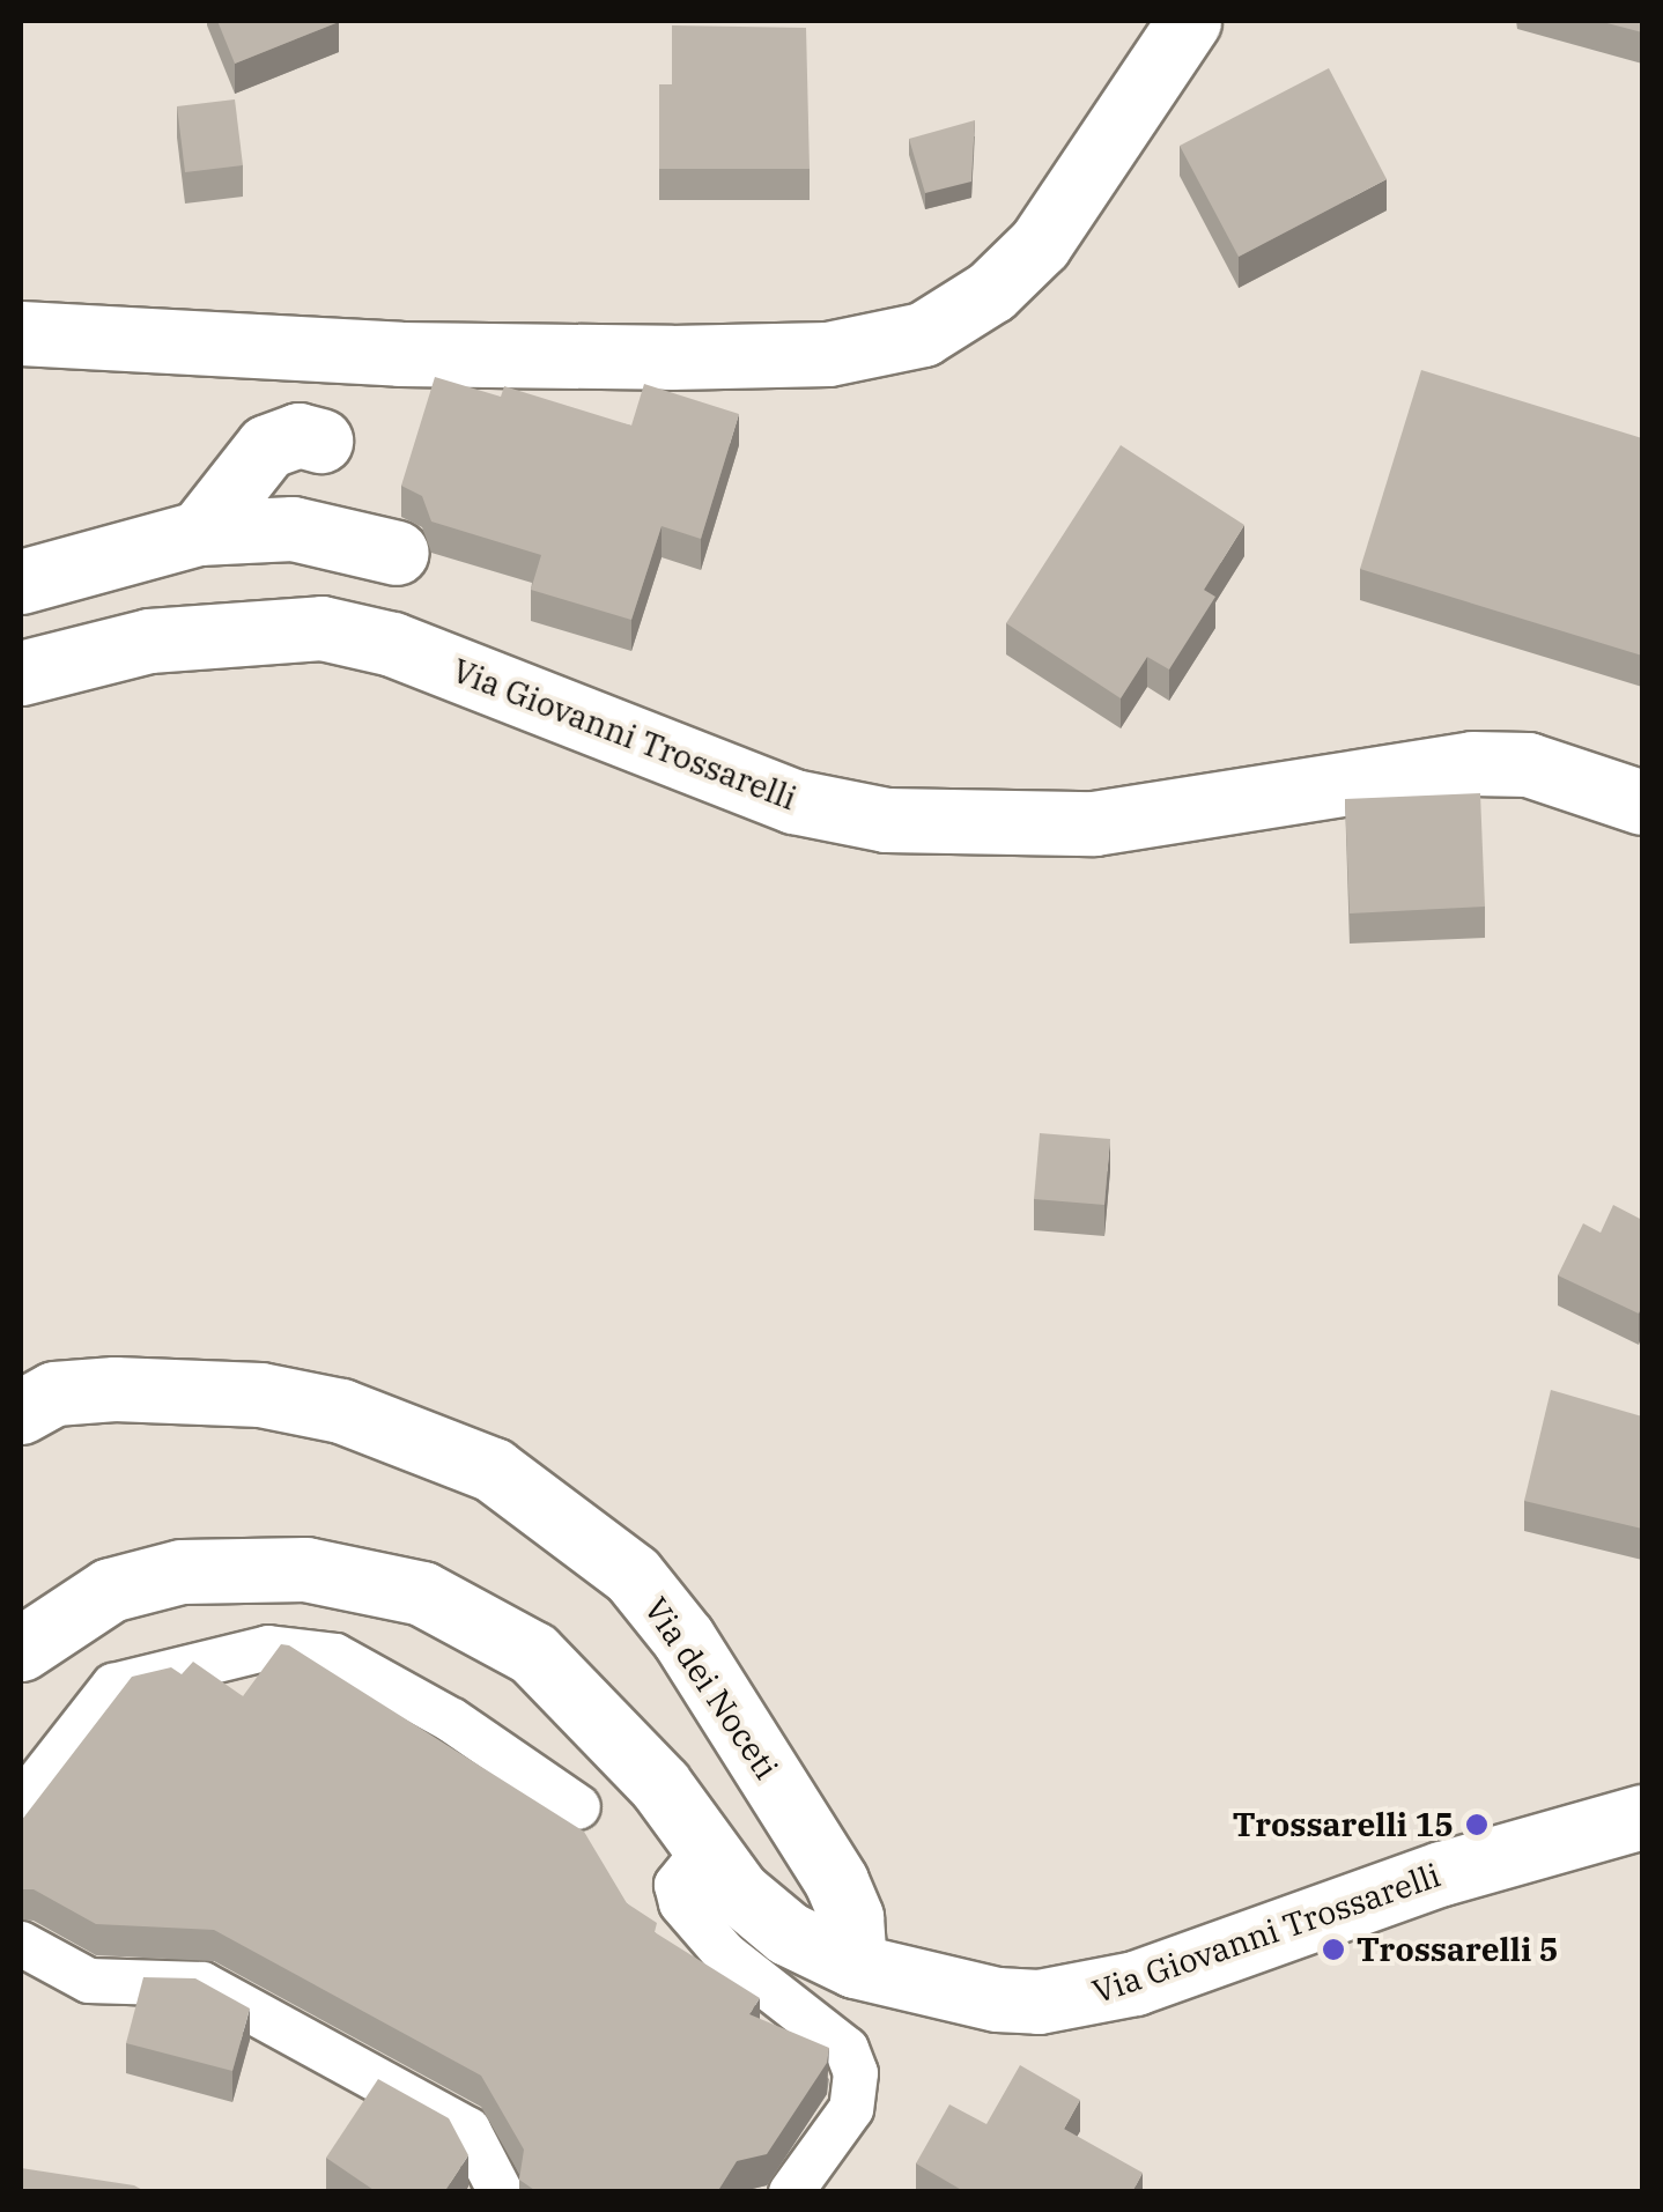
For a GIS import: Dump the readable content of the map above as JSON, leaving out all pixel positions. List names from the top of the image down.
{
  "streets": {
    "street": ["Via Giovanni Trossarelli", "Via dei Noceti"]
  },
  "crossings": [
    ["Via Giovanni Trossarelli", "Via dei Noceti"]
  ],
  "places": ["Trossarelli 15", "Trossarelli 5"]
}
